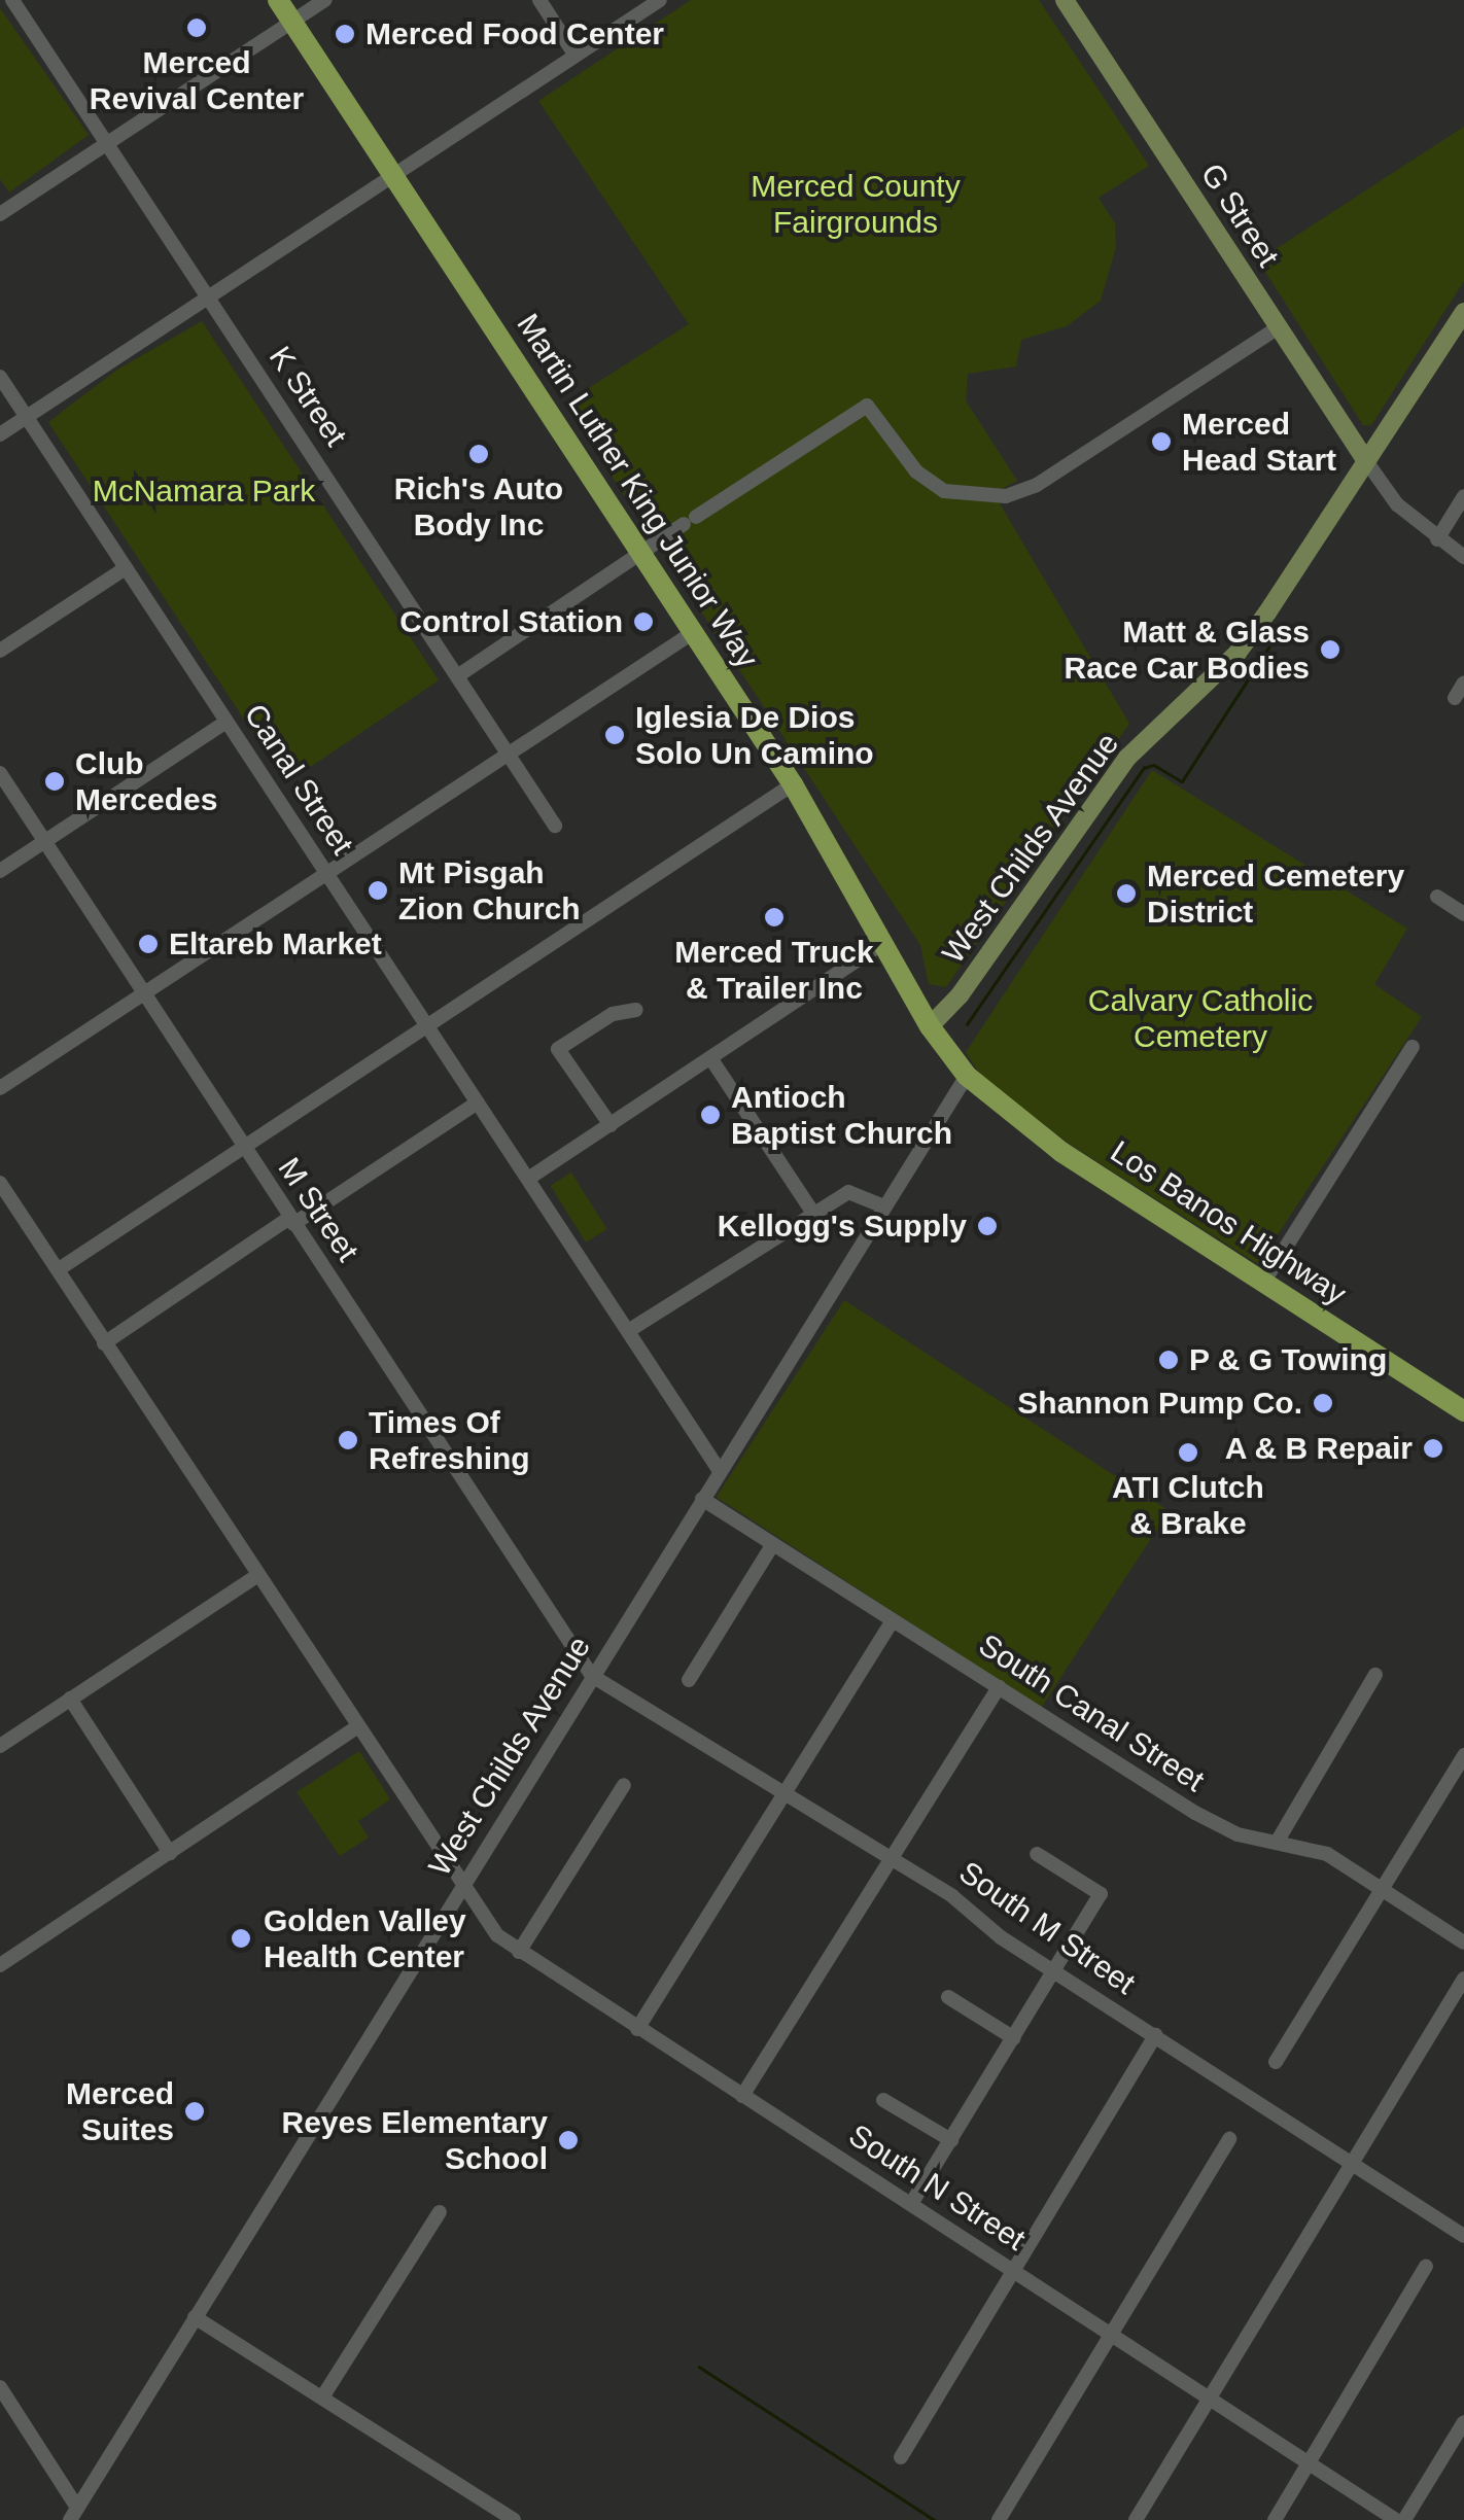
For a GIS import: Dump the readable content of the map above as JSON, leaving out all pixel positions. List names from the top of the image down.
{
  "streets": {
    "highway": ["Martin Luther King Junior Way", "Los Banos Highway"],
    "main road": ["G Street", "West Childs Avenue"],
    "street": [
      "K Street",
      "Canal Street",
      "M Street",
      "South Canal Street",
      "South M Street",
      "South N Street"
    ]
  },
  "crossings": [
    ["G Street", "West Childs Avenue"],
    ["Martin Luther King Junior Way", "West Childs Avenue"],
    ["Martin Luther King Junior Way", "Los Banos Highway"],
    ["Canal Street", "West Childs Avenue"],
    ["West Childs Avenue", "M Street"],
    ["West Childs Avenue", "Los Banos Highway"],
    ["West Childs Avenue", "South Canal Street"],
    ["West Childs Avenue", "South M Street"],
    ["West Childs Avenue", "South N Street"],
    ["M Street", "South M Street"]
  ],
  "parks": ["Merced County Fairgrounds", "McNamara Park", "Calvary Catholic Cemetery"],
  "places": [
    "Merced Revival Center",
    "Merced Food Center",
    "Merced Head Start",
    "Rich's Auto Body Inc",
    "Control Station",
    "Matt & Glass Race Car Bodies",
    "Iglesia De Dios Solo Un Camino",
    "Club Mercedes",
    "Mt Pisgah Zion Church",
    "Merced Cemetery District",
    "Merced Truck & Trailer Inc",
    "Eltareb Market",
    "Antioch Baptist Church",
    "Kellogg's Supply",
    "P & G Towing",
    "Shannon Pump Co.",
    "Times Of Refreshing",
    "A & B Repair",
    "ATI Clutch & Brake",
    "Golden Valley Health Center",
    "Merced Suites",
    "Reyes Elementary School"
  ]
}
